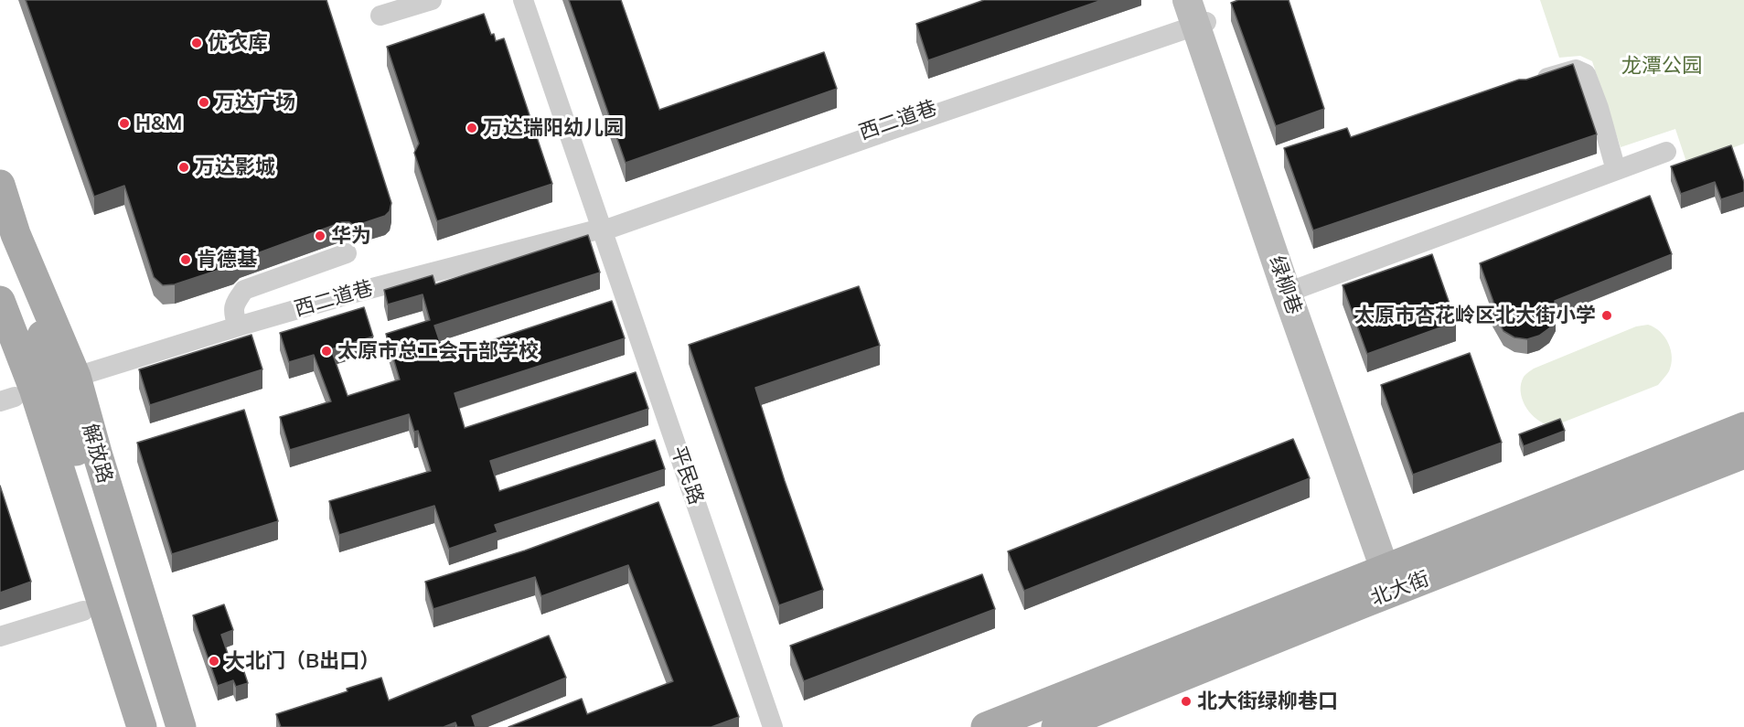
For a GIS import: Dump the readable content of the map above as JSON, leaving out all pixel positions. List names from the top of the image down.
{
  "streets": {
    "main road": ["解放路", "北大街"],
    "street": ["西二道巷", "绿柳巷", "平民路"]
  },
  "crossings": [
    ["西二道巷", "绿柳巷"],
    ["西二道巷", "解放路"],
    ["西二道巷", "平民路"]
  ],
  "parks": ["龙潭公园"],
  "places": [
    "优衣库",
    "万达广场",
    "H&M",
    "万达瑞阳幼儿园",
    "万达影城",
    "华为",
    "肯德基",
    "太原市杏花岭区北大街小学",
    "太原市总工会干部学校",
    "大北门（B出口）",
    "北大街绿柳巷口"
  ]
}
